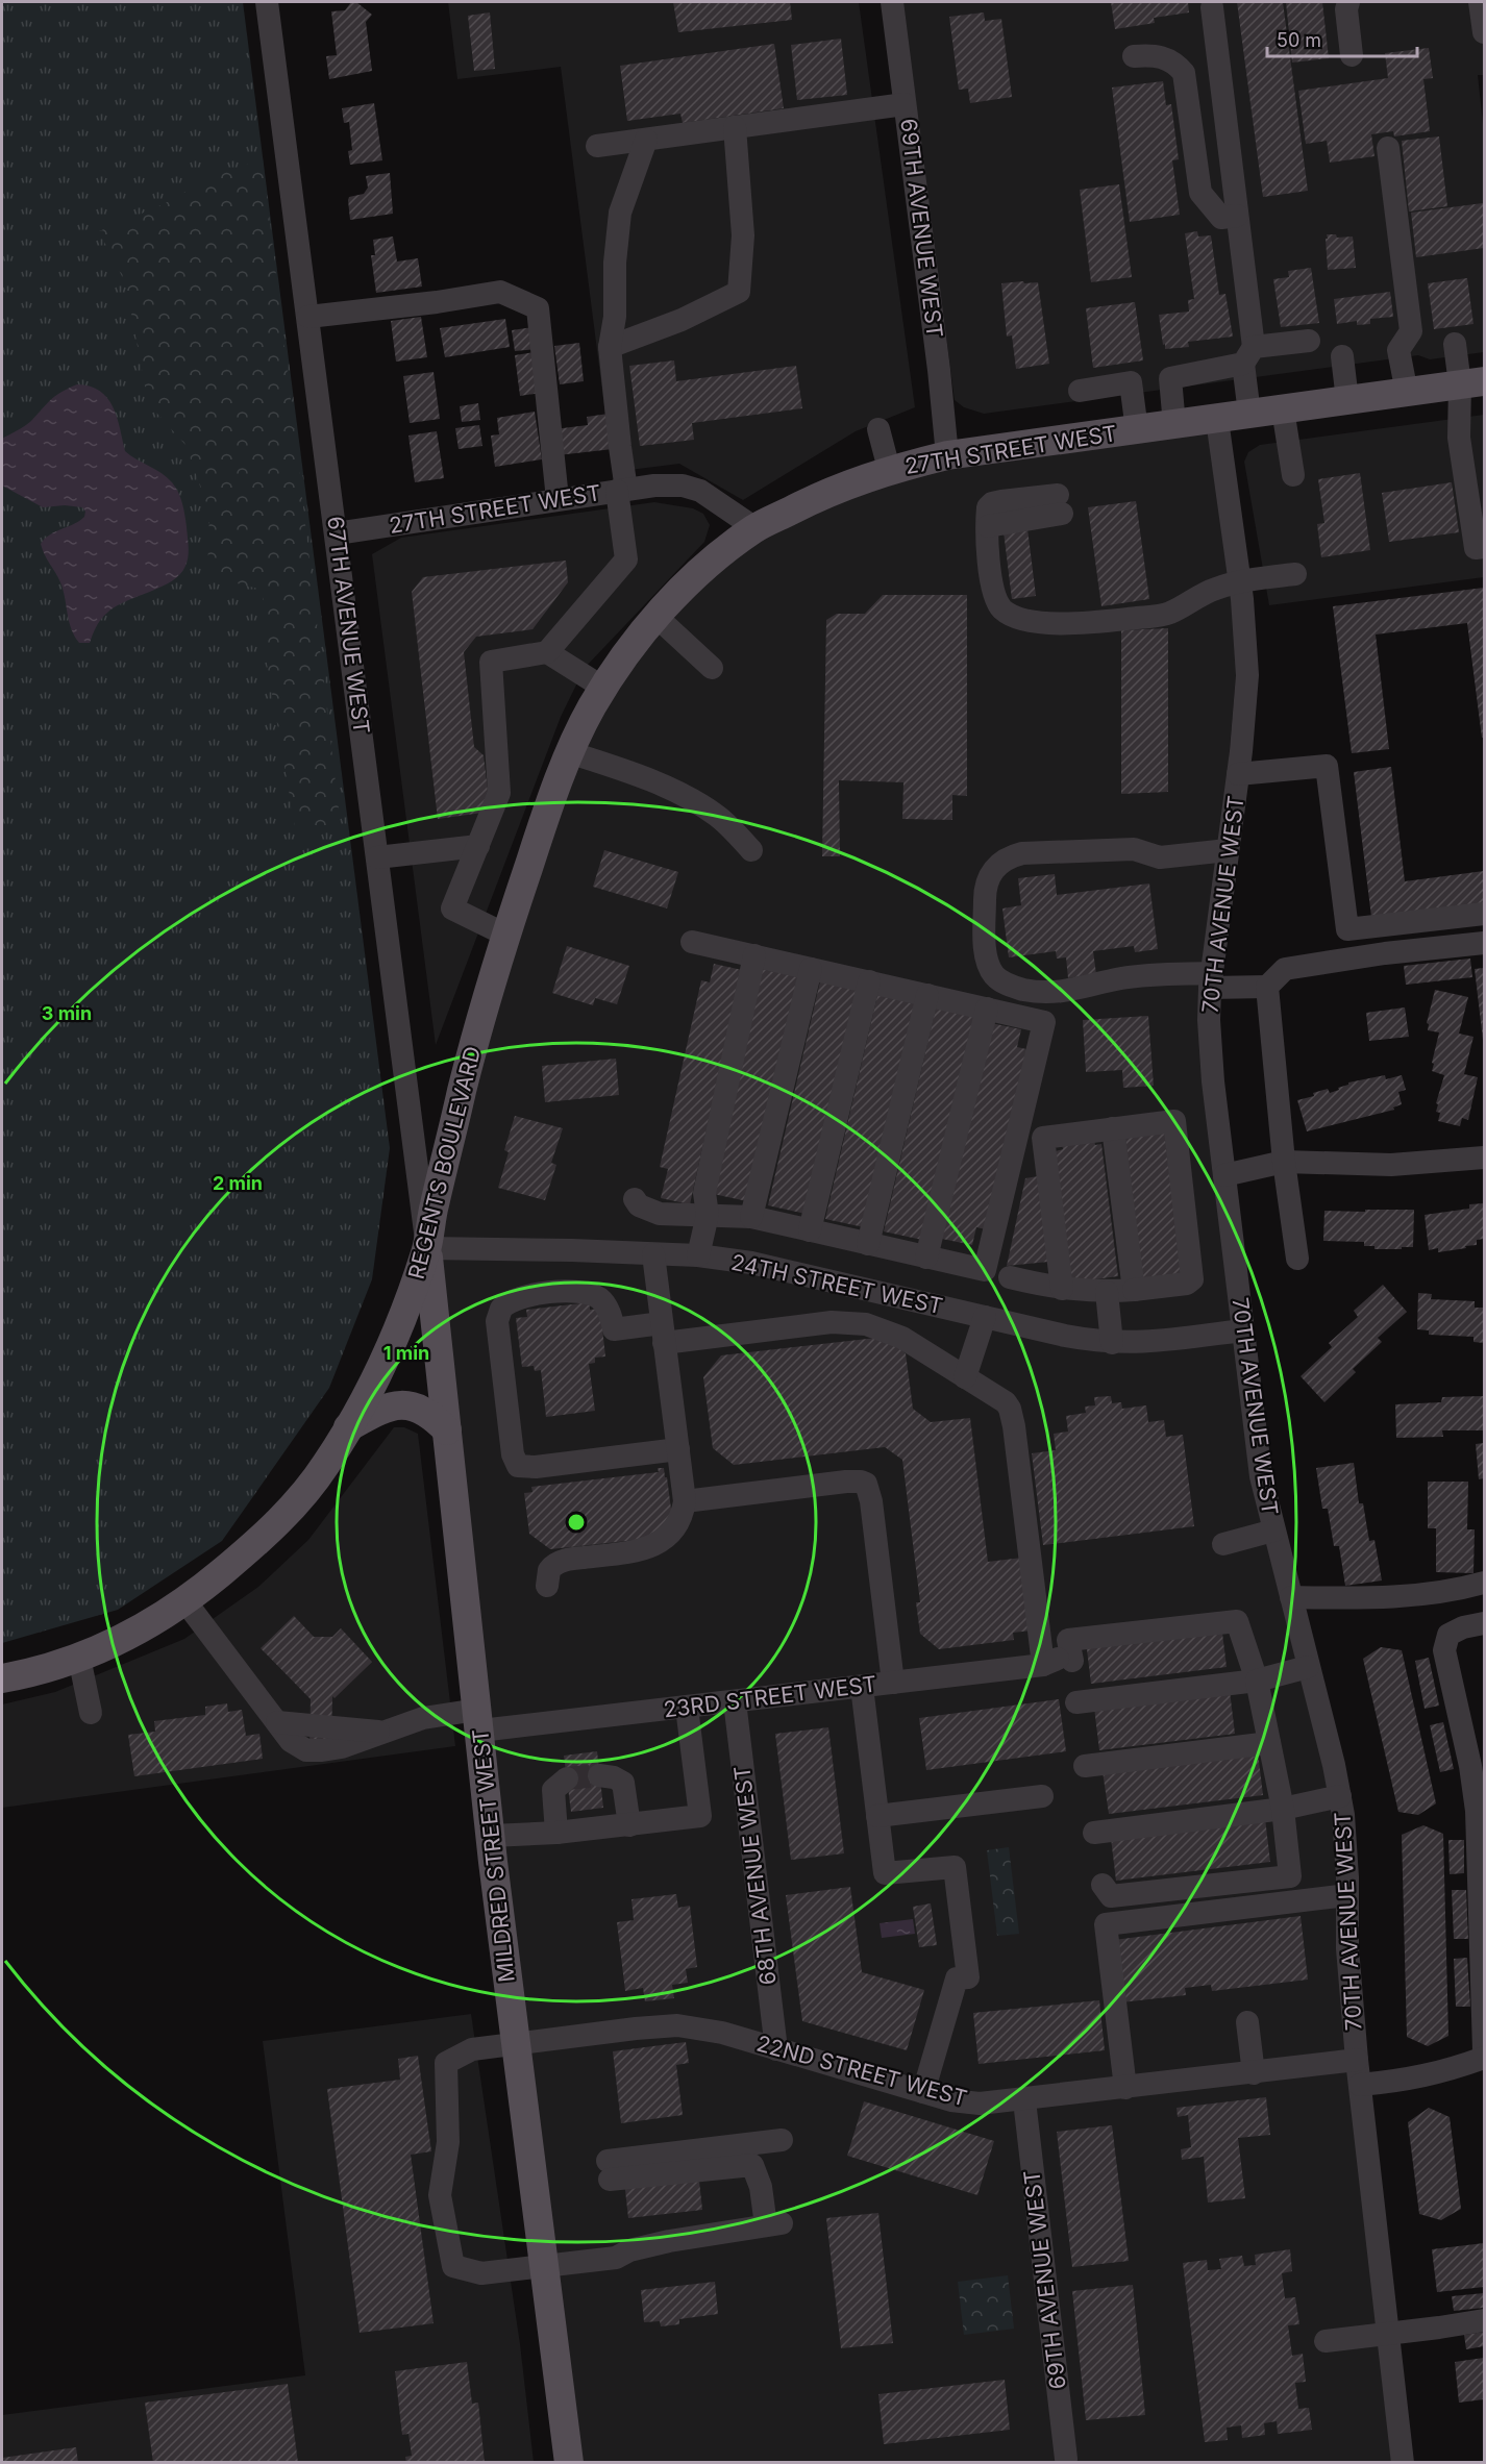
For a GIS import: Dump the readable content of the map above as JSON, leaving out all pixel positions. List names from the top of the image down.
{
  "streets": {
    "main road": ["27TH STREET WEST", "REGENTS BOULEVARD", "MILDRED STREET WEST"],
    "street": [
      "69TH AVENUE WEST",
      "67TH AVENUE WEST",
      "70TH AVENUE WEST",
      "24TH STREET WEST",
      "23RD STREET WEST",
      "68TH AVENUE WEST",
      "22ND STREET WEST"
    ]
  },
  "crossings": [
    ["69TH AVENUE WEST", "27TH STREET WEST"],
    ["69TH AVENUE WEST", "22ND STREET WEST"],
    ["27TH STREET WEST", "67TH AVENUE WEST"],
    ["27TH STREET WEST", "70TH AVENUE WEST"],
    ["27TH STREET WEST", "REGENTS BOULEVARD"],
    ["67TH AVENUE WEST", "REGENTS BOULEVARD"],
    ["67TH AVENUE WEST", "24TH STREET WEST"],
    ["67TH AVENUE WEST", "MILDRED STREET WEST"],
    ["70TH AVENUE WEST", "24TH STREET WEST"],
    ["70TH AVENUE WEST", "22ND STREET WEST"],
    ["REGENTS BOULEVARD", "24TH STREET WEST"],
    ["REGENTS BOULEVARD", "23RD STREET WEST"],
    ["REGENTS BOULEVARD", "MILDRED STREET WEST"],
    ["24TH STREET WEST", "MILDRED STREET WEST"],
    ["23RD STREET WEST", "MILDRED STREET WEST"],
    ["23RD STREET WEST", "68TH AVENUE WEST"],
    ["MILDRED STREET WEST", "22ND STREET WEST"],
    ["68TH AVENUE WEST", "22ND STREET WEST"]
  ],
  "scale_bar": "50 m",
  "rings": ["3 min", "2 min", "1 min"]
}
